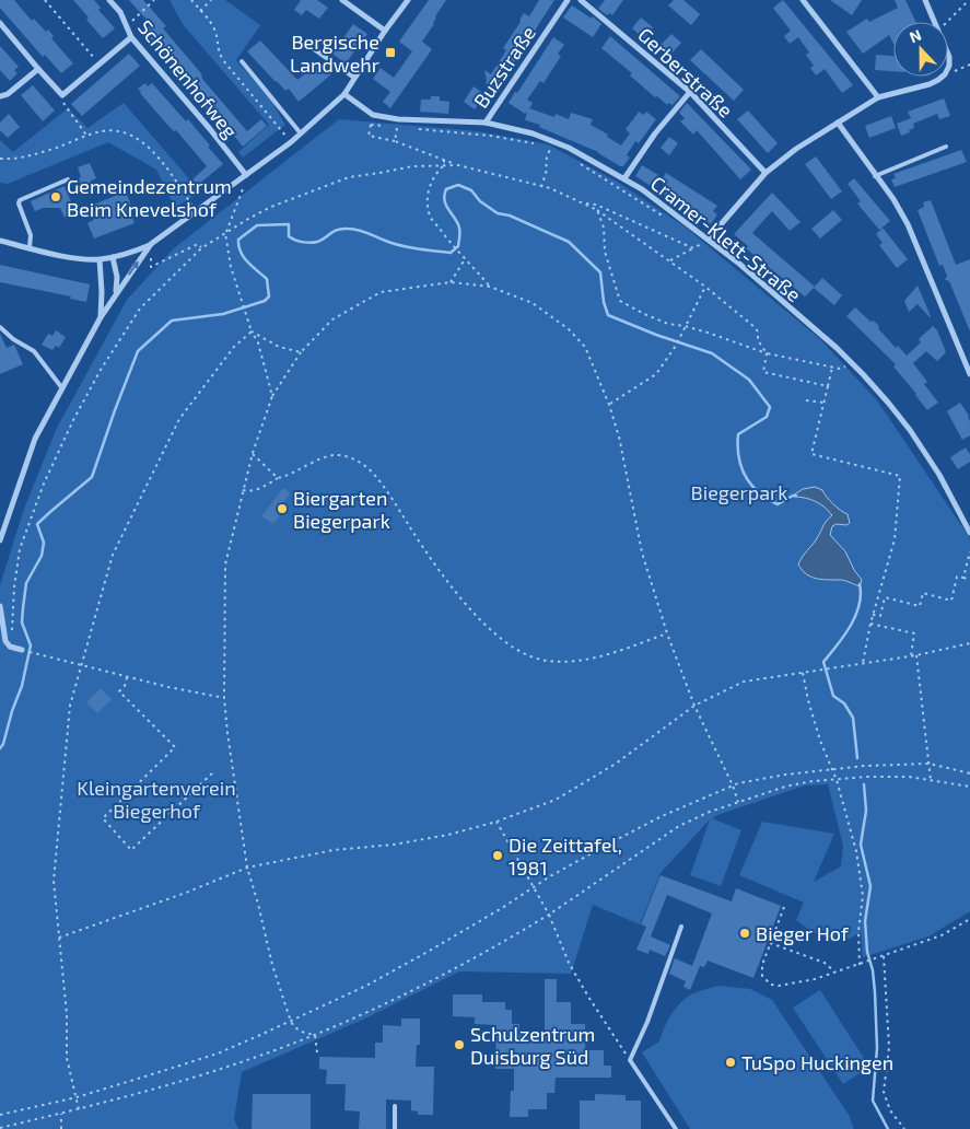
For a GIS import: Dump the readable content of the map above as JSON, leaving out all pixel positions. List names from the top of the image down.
{
  "streets": {
    "street": [
      "Buzstraße",
      "Gerberstraße",
      "Schönenhofweg",
      "Cramer-Klett-Straße"
    ]
  },
  "crossings": [
    ["Buzstraße", "Cramer-Klett-Straße"]
  ],
  "parks": ["Biegerpark", "Kleingartenverein Biegerhof"],
  "places": {
    "transit": ["Bergische Landwehr"],
    "other": [
      "Gemeindezentrum Beim Knevelshof",
      "Biergarten Biegerpark",
      "Die Zeittafel, 1981",
      "Bieger Hof",
      "Schulzentrum Duisburg Süd",
      "TuSpo Huckingen"
    ]
  },
  "north": "top"
}
